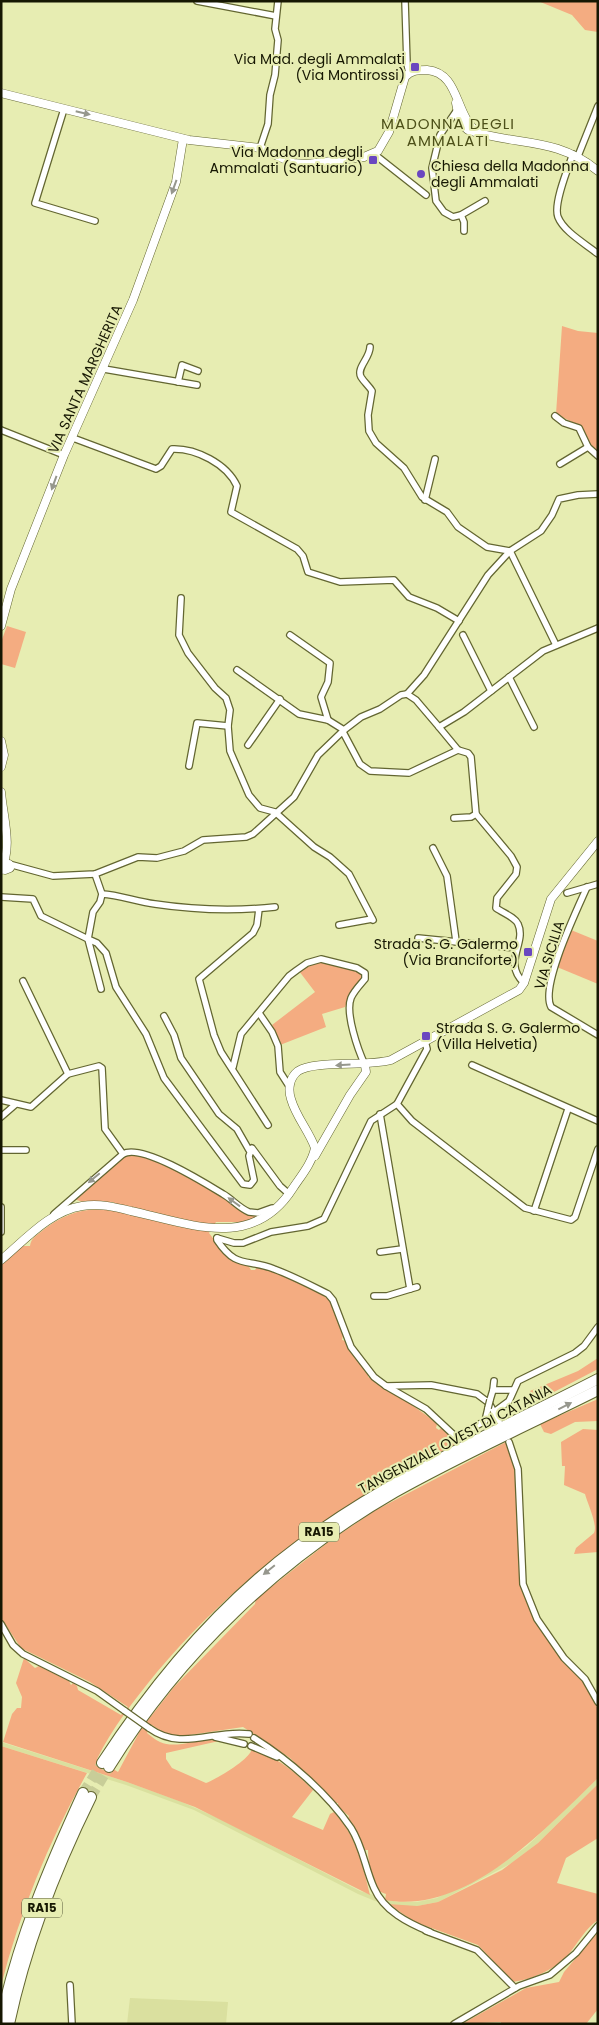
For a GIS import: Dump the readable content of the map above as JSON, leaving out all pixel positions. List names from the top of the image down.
{
  "streets": {
    "highway": ["TANGENZIALE OVEST DI CATANIA", "RA15"],
    "street": ["VIA SANTA MARGHERITA", "VIA SICILIA"]
  },
  "one_way": ["VIA SANTA MARGHERITA"],
  "districts": ["MADONNA DEGLI AMMALATI"],
  "places": {
    "transit": [
      "Via Mad. degli Ammalati (Via Montirossi)",
      "Via Madonna degli Ammalati (Santuario)",
      "Strada S. G. Galermo (Via Branciforte)",
      "Strada S. G. Galermo (Villa Helvetia)"
    ],
    "other": ["Chiesa della Madonna degli Ammalati"]
  }
}
